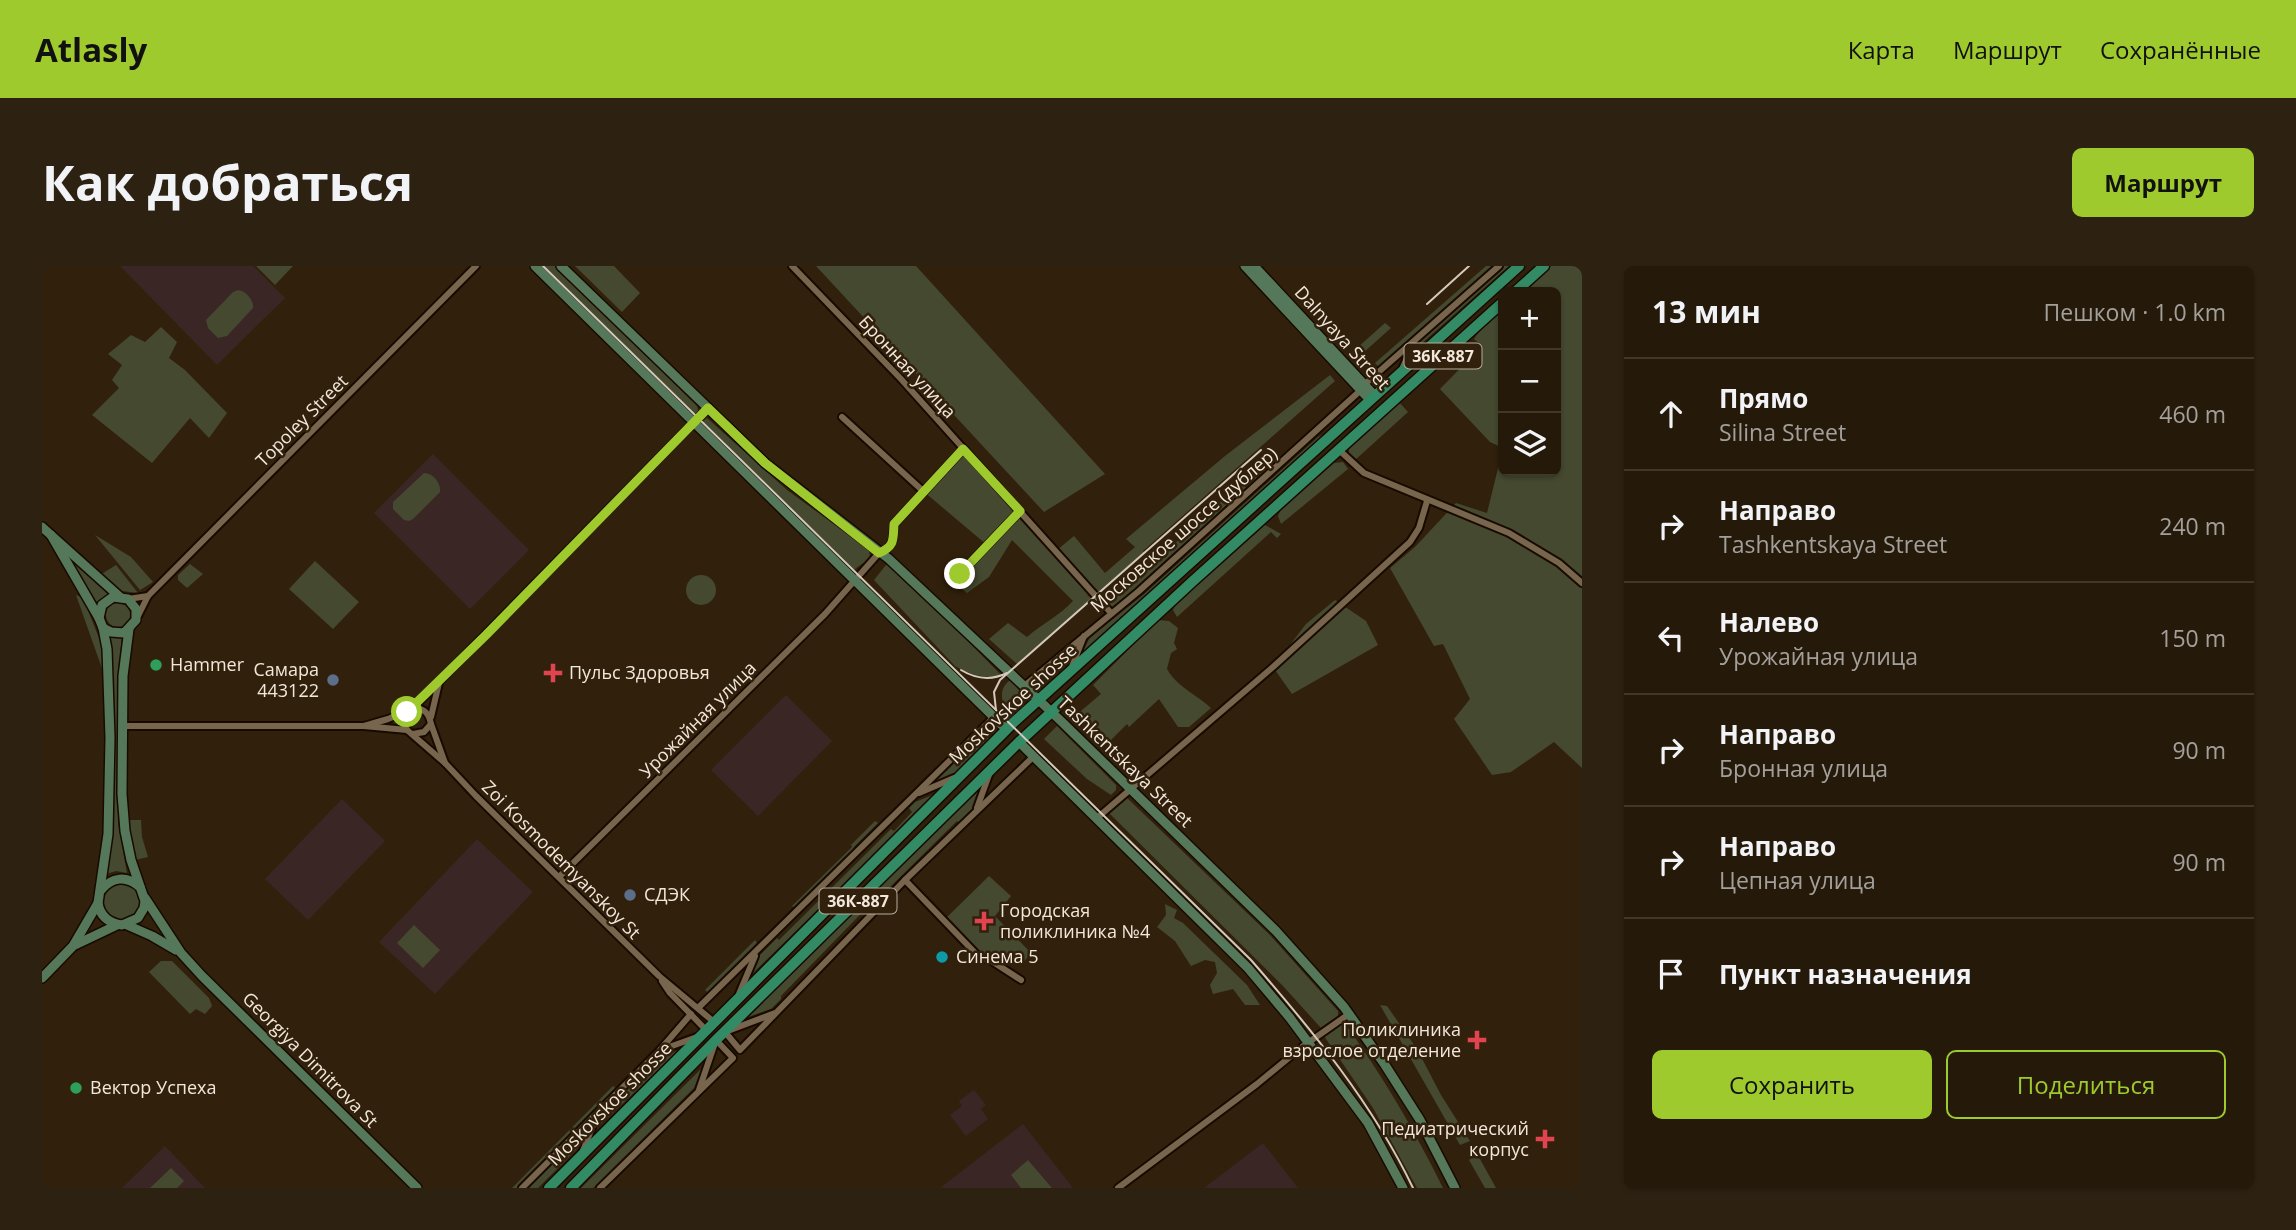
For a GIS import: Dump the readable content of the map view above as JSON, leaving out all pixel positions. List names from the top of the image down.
{
  "streets": {
    "main road": [
      "Dalnyaya Street",
      "36К-887",
      "Moskovskoe shosse",
      "Tashkentskaya Street",
      "Georgiya Dimitrova St"
    ],
    "street": [
      "Бронная улица",
      "Topoley Street",
      "Московское шоссе (дублер)",
      "Урожайная улица",
      "Zoi Kosmodemyanskoy St"
    ]
  },
  "crossings": [
    ["Dalnyaya Street", "Московское шоссе (дублер)"],
    ["Dalnyaya Street", "Moskovskoe shosse"],
    ["Бронная улица", "Московское шоссе (дублер)"],
    ["Topoley Street", "Georgiya Dimitrova St"],
    ["Московское шоссе (дублер)", "Tashkentskaya Street"],
    ["Moskovskoe shosse", "Tashkentskaya Street"],
    ["Урожайная улица", "Tashkentskaya Street"],
    ["Урожайная улица", "Zoi Kosmodemyanskoy St"]
  ],
  "places": {
    "other": [
      "Hammer",
      "Самара 443122",
      "СДЭК",
      "Синема 5",
      "Вектор Успеха"
    ],
    "health": [
      "Пульс Здоровья",
      "Городская поликлиника №4",
      "Поликлиника взрослое отделение",
      "Педиатрический корпус"
    ]
  },
  "page": {
    "header": "Atlasly",
    "nav": ["Карта", "Маршрут", "Сохранённые"],
    "buttons": [
      "Маршрут",
      ["Сохранить", "Поделиться"]
    ],
    "title": "Как добраться",
    "heading": ["13 мин", "Пешком · 1.0 km"],
    "map_buttons": ["+", "−"],
    "list": [
      ["Прямо", "Silina Street", "460 m"],
      ["Направо", "Tashkentskaya Street", "240 m"],
      ["Налево", "Урожайная улица", "150 m"],
      ["Направо", "Бронная улица", "90 m"],
      ["Направо", "Цепная улица", "90 m"],
      "Пункт назначения"
    ]
  }
}
